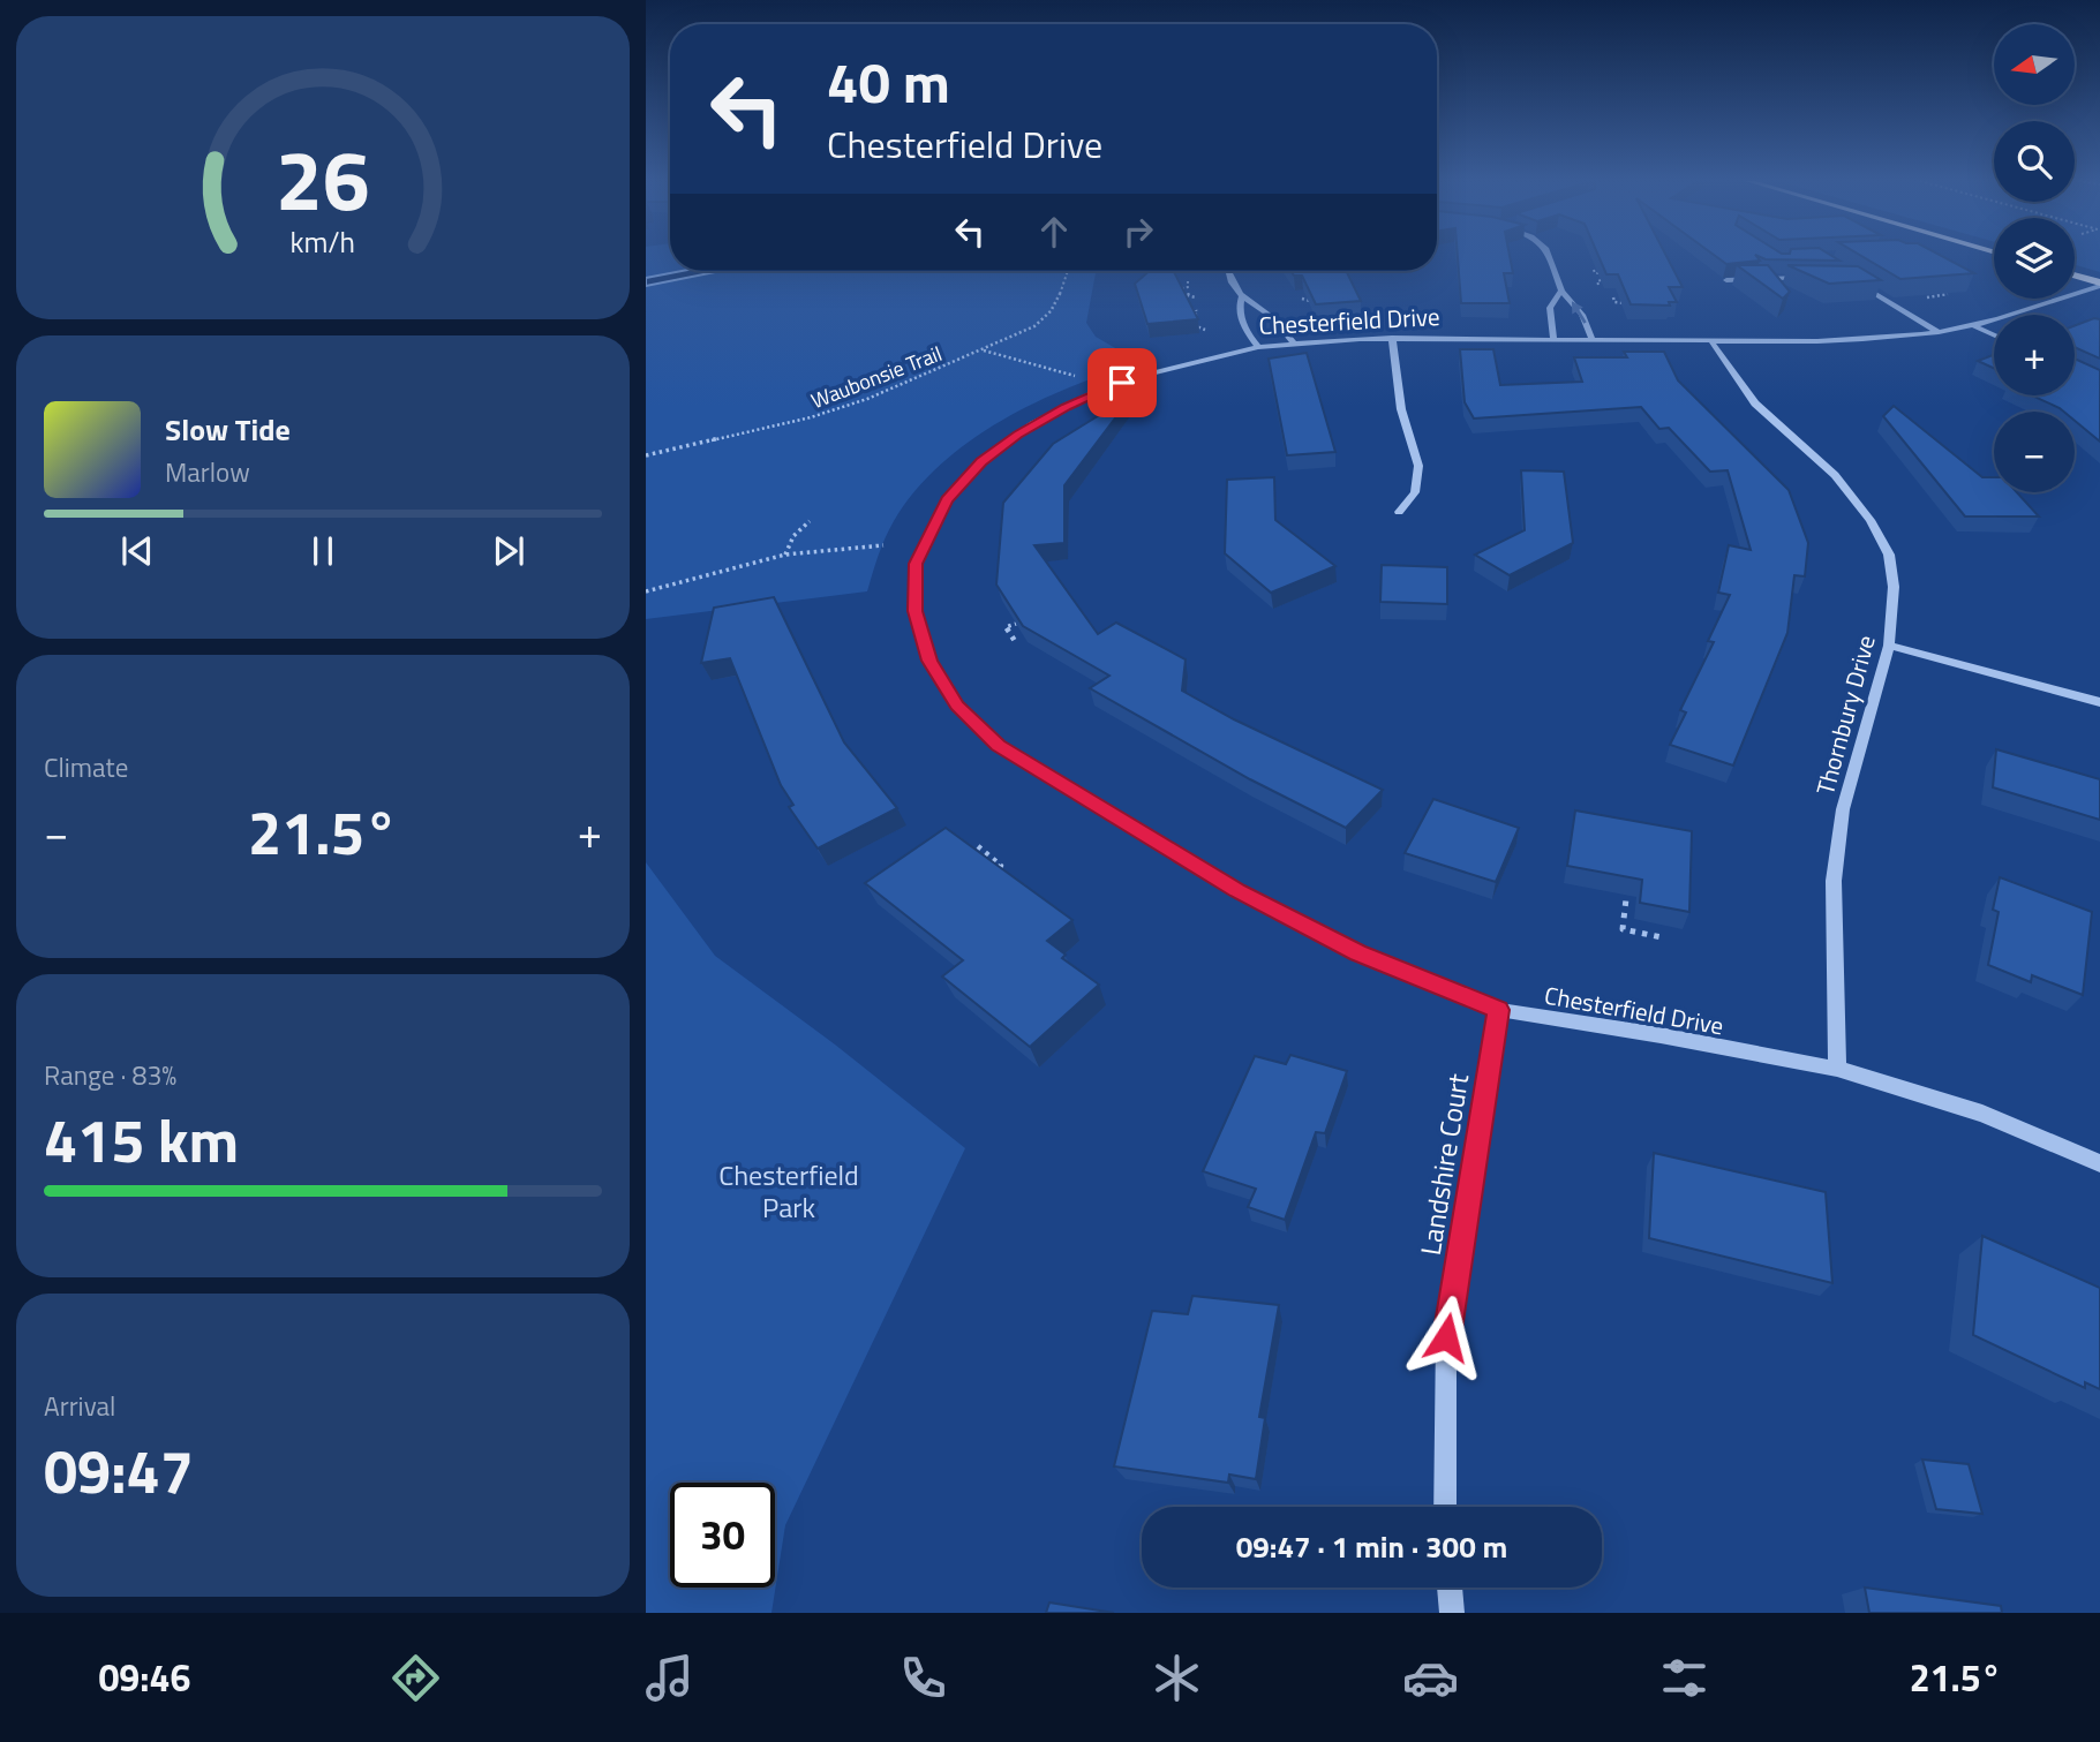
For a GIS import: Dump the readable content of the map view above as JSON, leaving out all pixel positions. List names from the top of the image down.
{
  "streets": {
    "street": ["Chesterfield Drive", "Thornbury Drive", "Landshire Court"],
    "path": ["Waubonsie Trail"]
  },
  "crossings": [
    ["Chesterfield Drive", "Thornbury Drive"],
    ["Chesterfield Drive", "Landshire Court"]
  ],
  "parks": ["Chesterfield Park"],
  "north": "left",
  "page": {
    "map_buttons": ["+", "−"],
    "turn": ["40 m", "Chesterfield Drive"],
    "song": ["Slow Tide", "Marlow"],
    "tile": [
      "Climate",
      ["Range · 83%", "415 km"],
      ["Arrival", "09:47"]
    ],
    "heat": ["−", "21.5°", "+"],
    "limit": "30",
    "trip": "09:47 · 1 min · 300 m",
    "tabs": ["09:46", "21.5°"],
    "gauge": ["26", "km/h"]
  }
}
